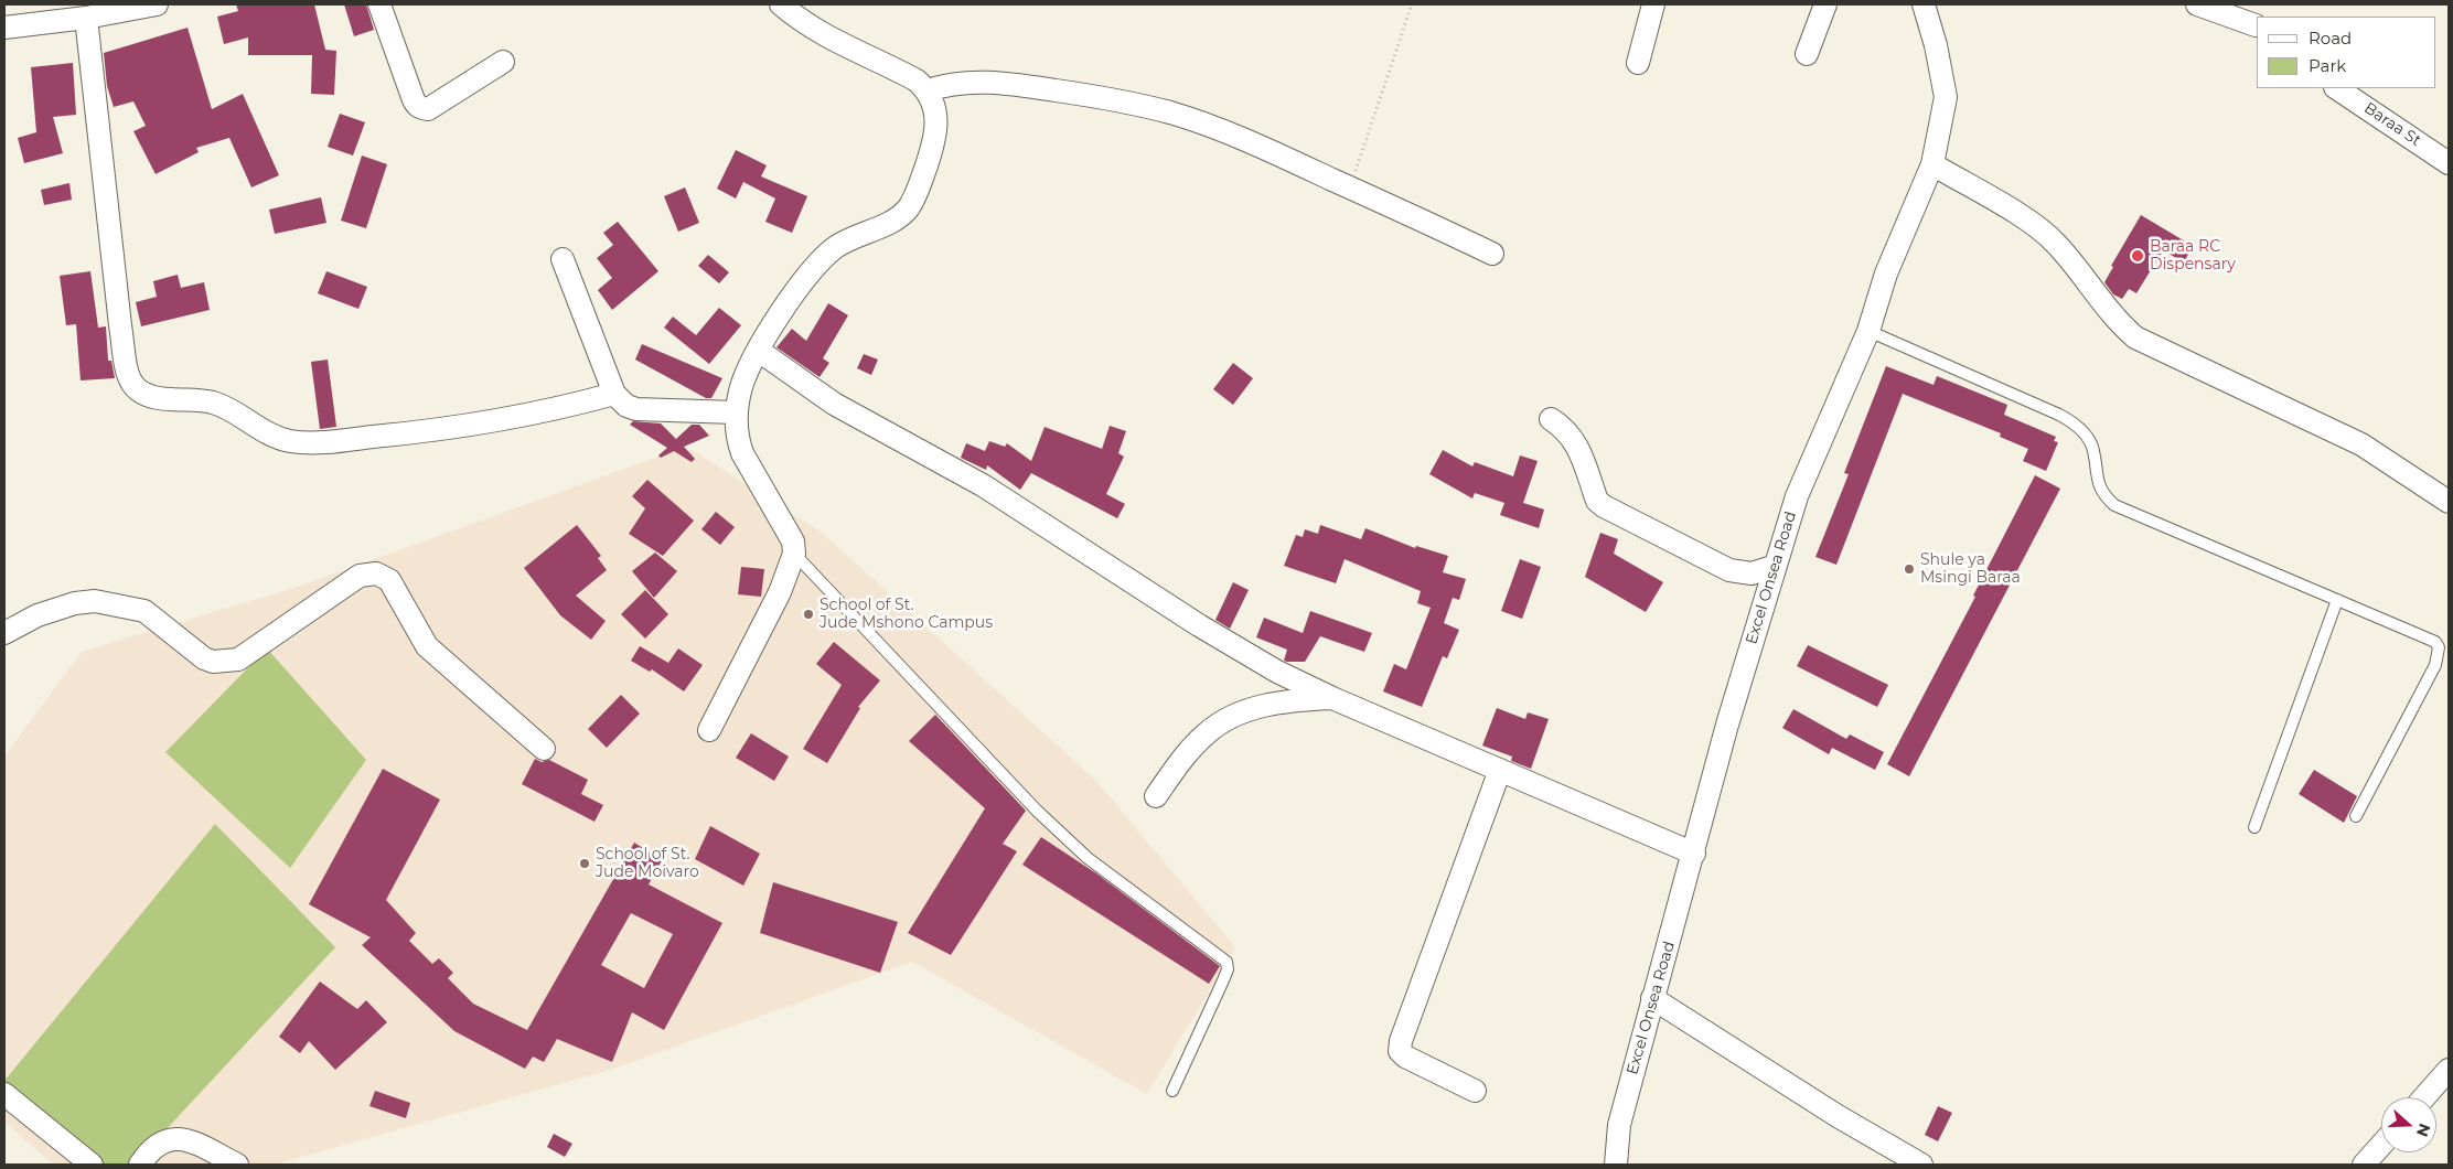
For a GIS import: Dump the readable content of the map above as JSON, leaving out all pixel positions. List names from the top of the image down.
{
  "streets": {
    "street": ["Baraa St", "Excel Onsea Road"]
  },
  "places": [
    "Baraa RC Dispensary",
    "Shule ya Msingi Baraa",
    "School of St. Jude Mshono Campus",
    "School of St. Jude Moivaro"
  ],
  "legend": ["Road", "Park"],
  "north": "right"
}
